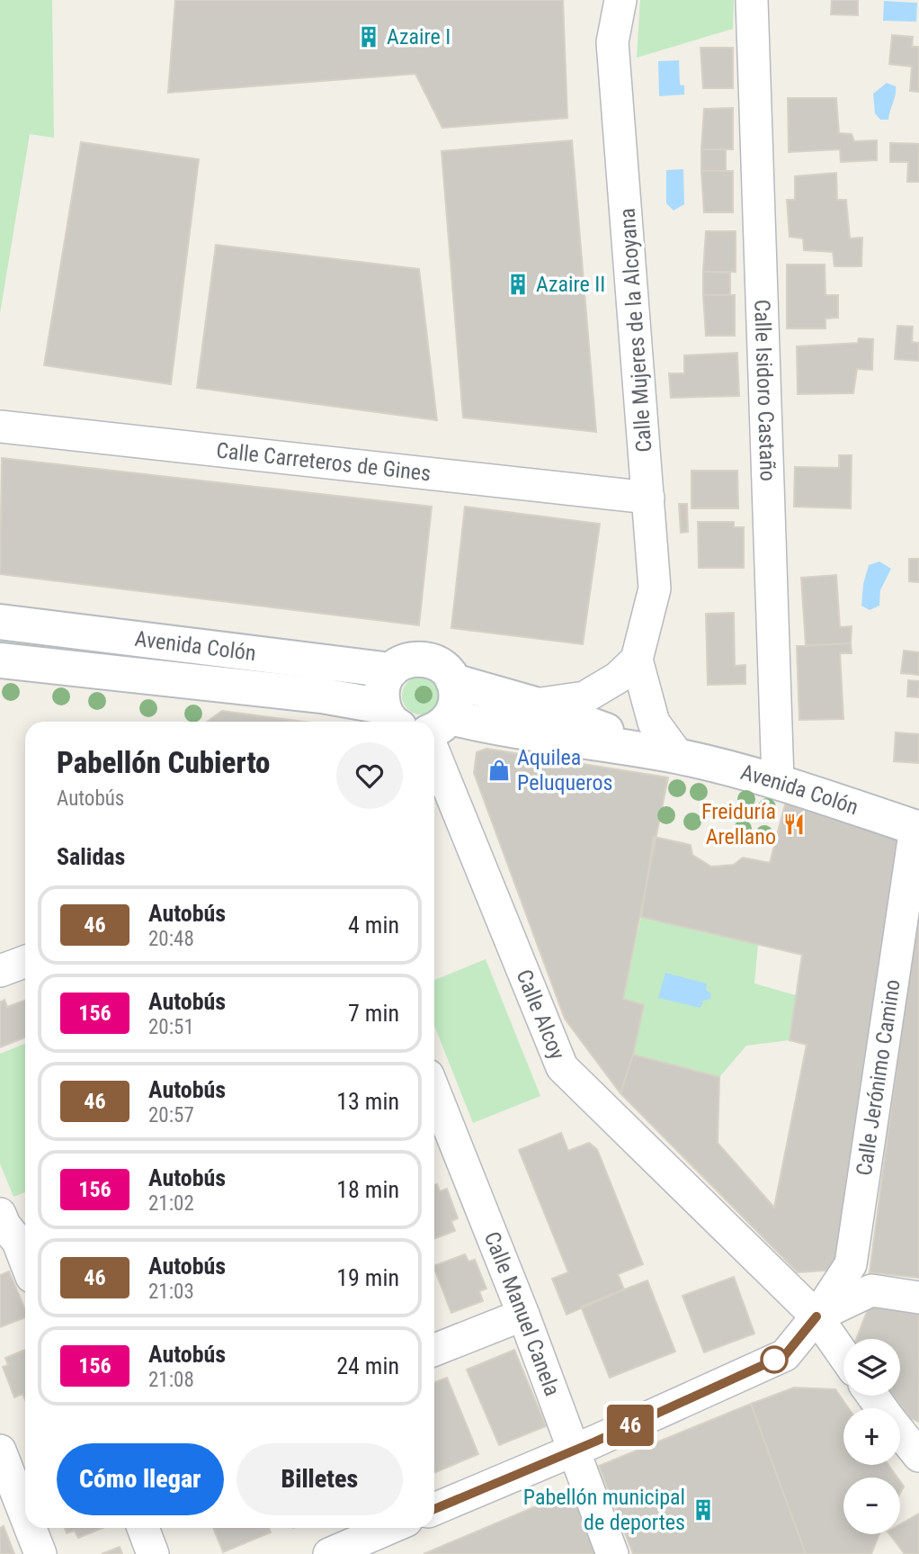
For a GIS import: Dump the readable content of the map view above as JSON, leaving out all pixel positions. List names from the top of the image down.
{
  "streets": {
    "main road": ["Avenida Colón"],
    "street": [
      "Calle Mujeres de la Alcoyana",
      "Calle Isidoro Castaño",
      "Calle Carreteros de Gines",
      "Calle Alcoy",
      "Calle Jerónimo Camino",
      "Calle Manuel Canela"
    ]
  },
  "crossings": [
    ["Calle Mujeres de la Alcoyana", "Calle Carreteros de Gines"],
    ["Calle Mujeres de la Alcoyana", "Avenida Colón"],
    ["Calle Isidoro Castaño", "Avenida Colón"],
    ["Avenida Colón", "Calle Alcoy"],
    ["Avenida Colón", "Calle Jerónimo Camino"],
    ["Calle Alcoy", "Calle Jerónimo Camino"],
    ["Calle Jerónimo Camino", "Calle Manuel Canela"]
  ],
  "places": {
    "building": ["Azaire I", "Azaire II", "Pabellón municipal de deportes"],
    "shop": ["Aquilea Peluqueros"],
    "restaurant": ["Freiduría Arellano"]
  },
  "lines": ["bus line 46"],
  "page": {
    "on_map": "46",
    "heading": [
      ["Pabellón Cubierto", "Autobús"],
      "Salidas"
    ],
    "list": [
      {
        "mark": "46",
        "name": "Autobús",
        "note": "20:48",
        "value": "4 min"
      },
      {
        "mark": "156",
        "name": "Autobús",
        "note": "20:51",
        "value": "7 min"
      },
      {
        "mark": "46",
        "name": "Autobús",
        "note": "20:57",
        "value": "13 min"
      },
      {
        "mark": "156",
        "name": "Autobús",
        "note": "21:02",
        "value": "18 min"
      },
      {
        "mark": "46",
        "name": "Autobús",
        "note": "21:03",
        "value": "19 min"
      },
      {
        "mark": "156",
        "name": "Autobús",
        "note": "21:08",
        "value": "24 min"
      }
    ],
    "map_buttons": ["+", "−"],
    "buttons": ["Cómo llegar", "Billetes"]
  }
}
